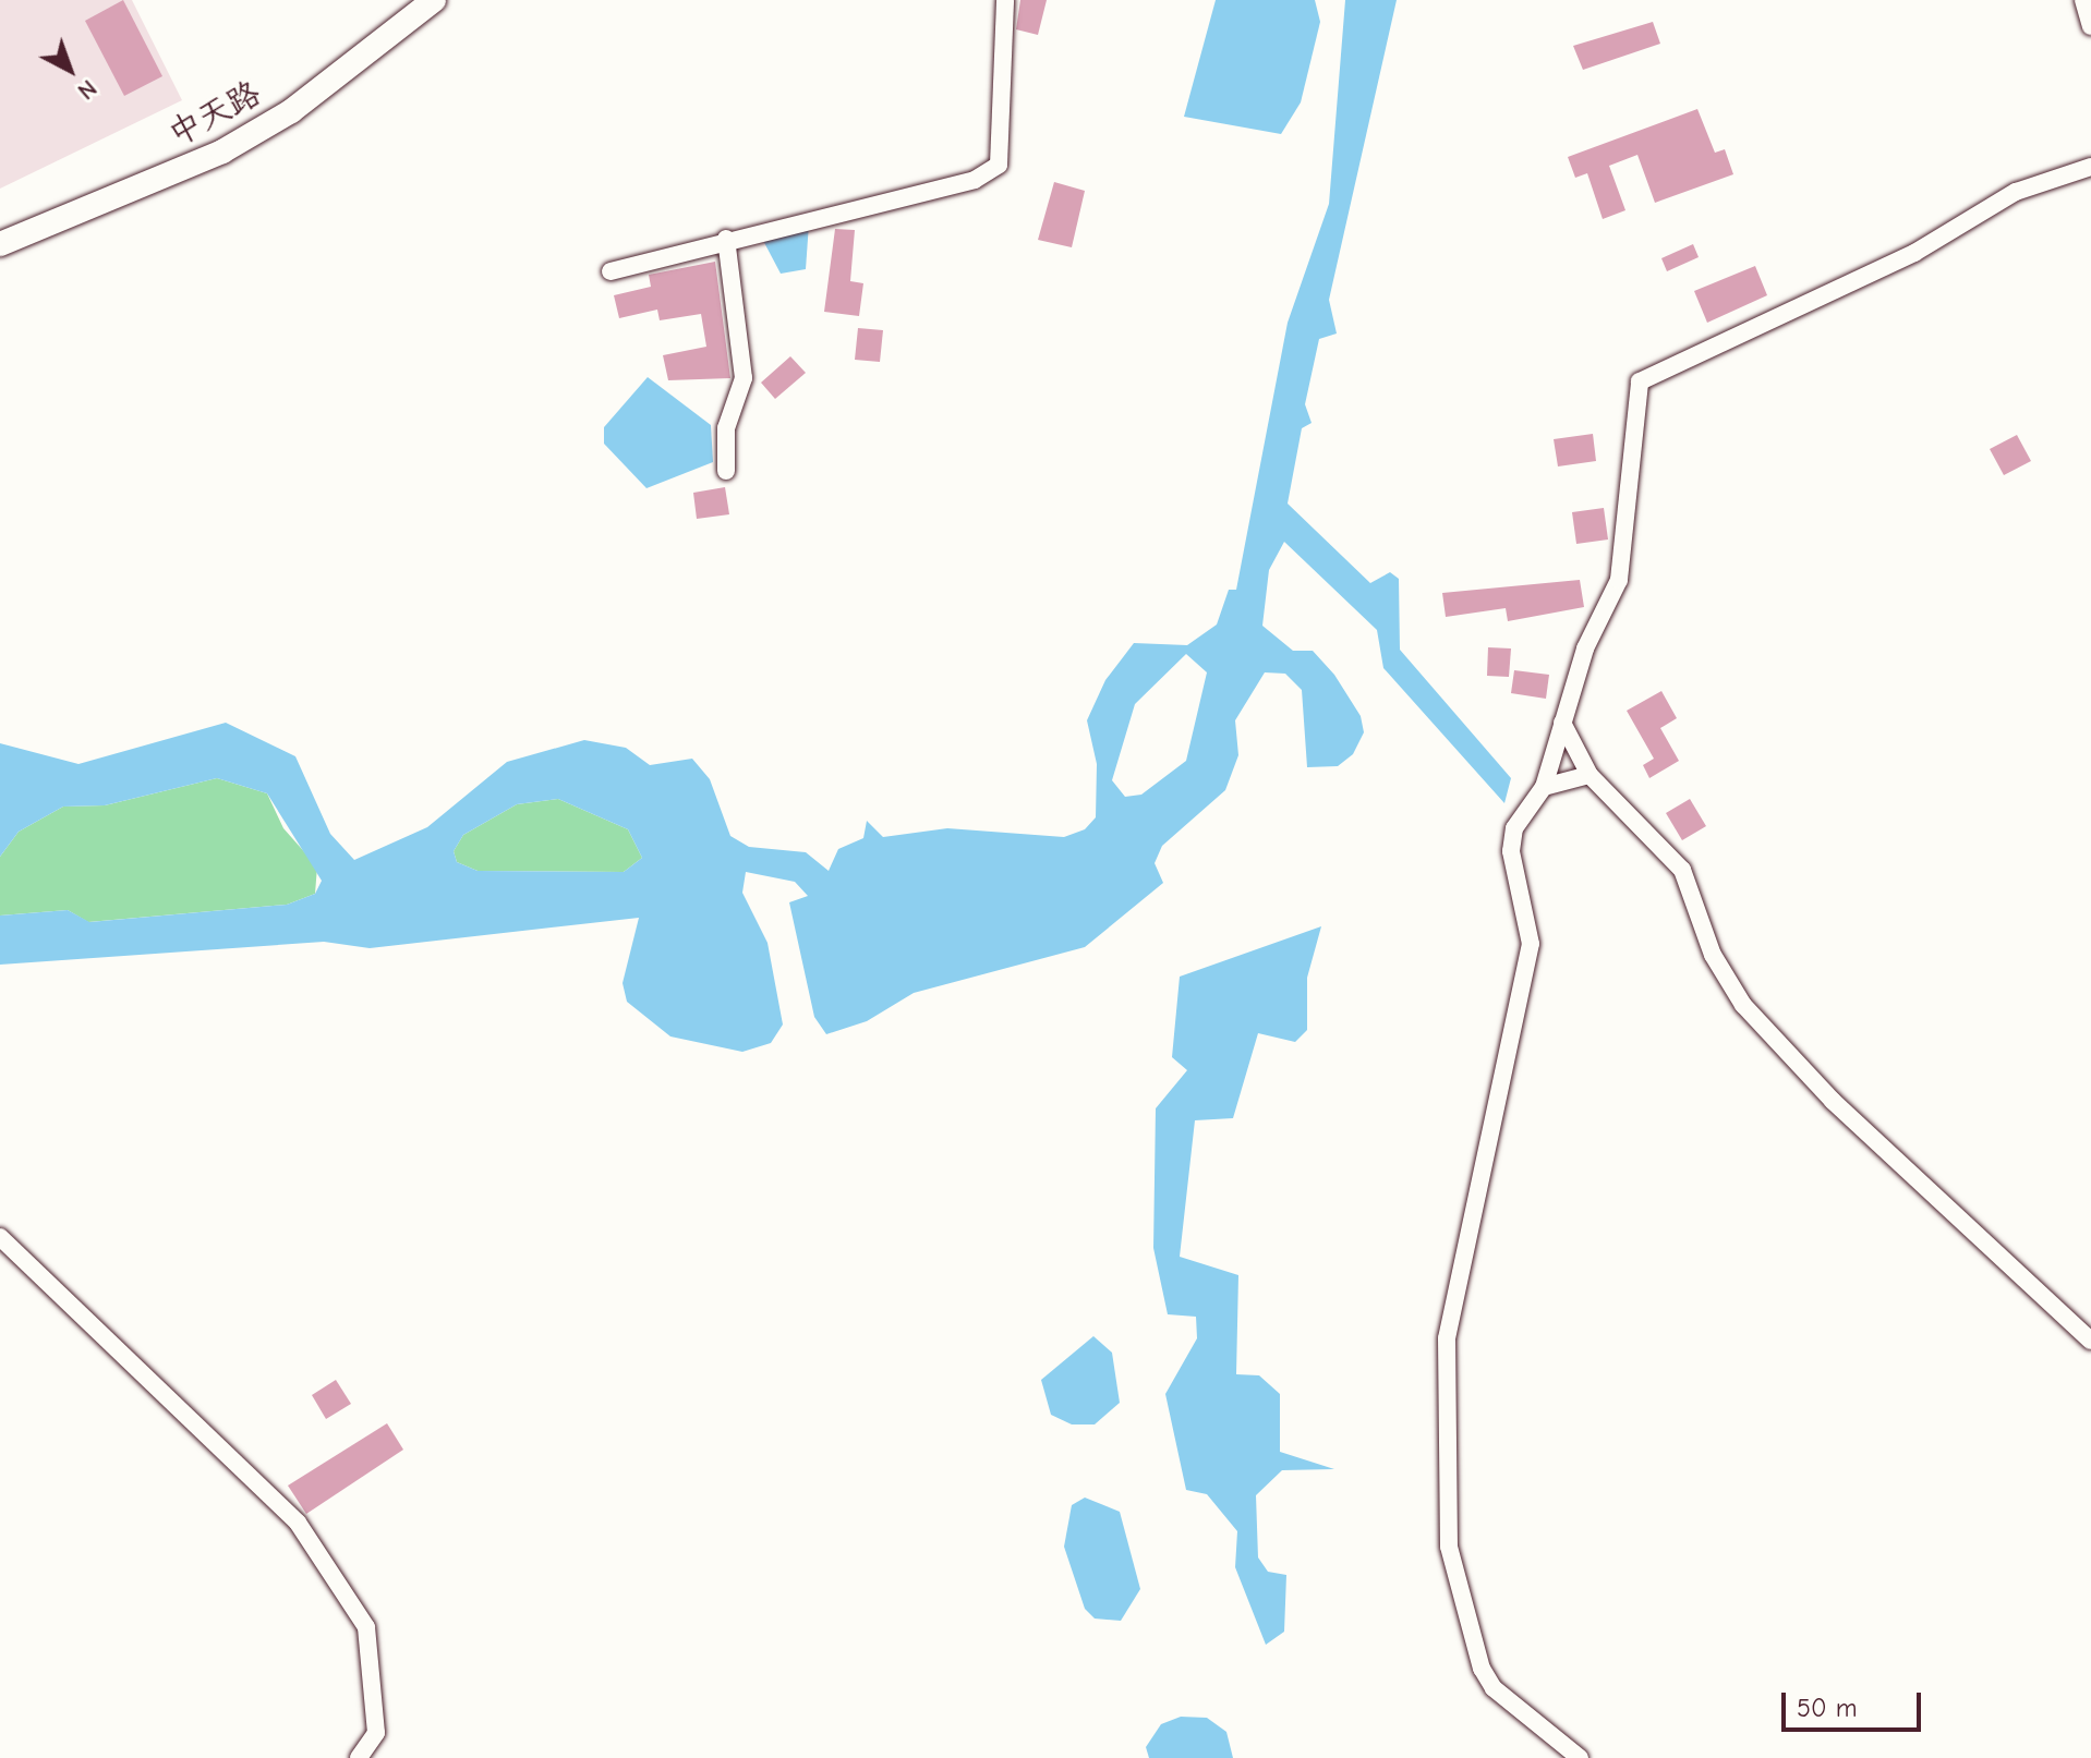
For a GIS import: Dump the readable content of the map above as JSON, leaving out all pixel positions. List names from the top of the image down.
{
  "streets": {
    "main road": ["中天路"]
  },
  "scale_bar": "50 m",
  "north": "bottom right"
}
